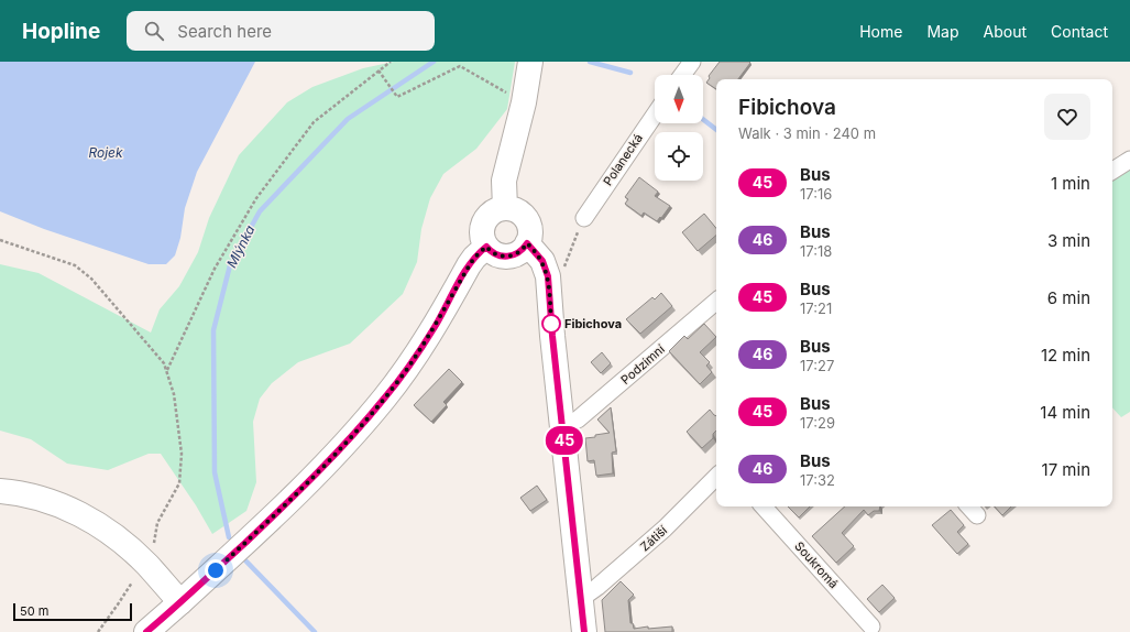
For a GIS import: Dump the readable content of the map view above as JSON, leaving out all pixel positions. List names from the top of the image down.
{
  "streets": {
    "street": [
      "Polanecká",
      "Podzimní",
      "Zátiší",
      "Soukromá"
    ]
  },
  "water": ["Rojek", "Mlýnka"],
  "places": ["Fibichova"],
  "lines": ["bus line 45"],
  "scale_bar": "50 m",
  "north": "bottom",
  "page": {
    "header": "Hopline",
    "search": "Search here",
    "nav": [
      "Home",
      "Map",
      "About",
      "Contact"
    ],
    "on_map": "45",
    "heading": ["Fibichova", "Walk · 3 min · 240 m"],
    "list": [
      {
        "mark": "45",
        "name": "Bus",
        "note": "17:16",
        "value": "1 min"
      },
      {
        "mark": "46",
        "name": "Bus",
        "note": "17:18",
        "value": "3 min"
      },
      {
        "mark": "45",
        "name": "Bus",
        "note": "17:21",
        "value": "6 min"
      },
      {
        "mark": "46",
        "name": "Bus",
        "note": "17:27",
        "value": "12 min"
      },
      {
        "mark": "45",
        "name": "Bus",
        "note": "17:29",
        "value": "14 min"
      },
      {
        "mark": "46",
        "name": "Bus",
        "note": "17:32",
        "value": "17 min"
      }
    ],
    "scale": "50 m"
  }
}
